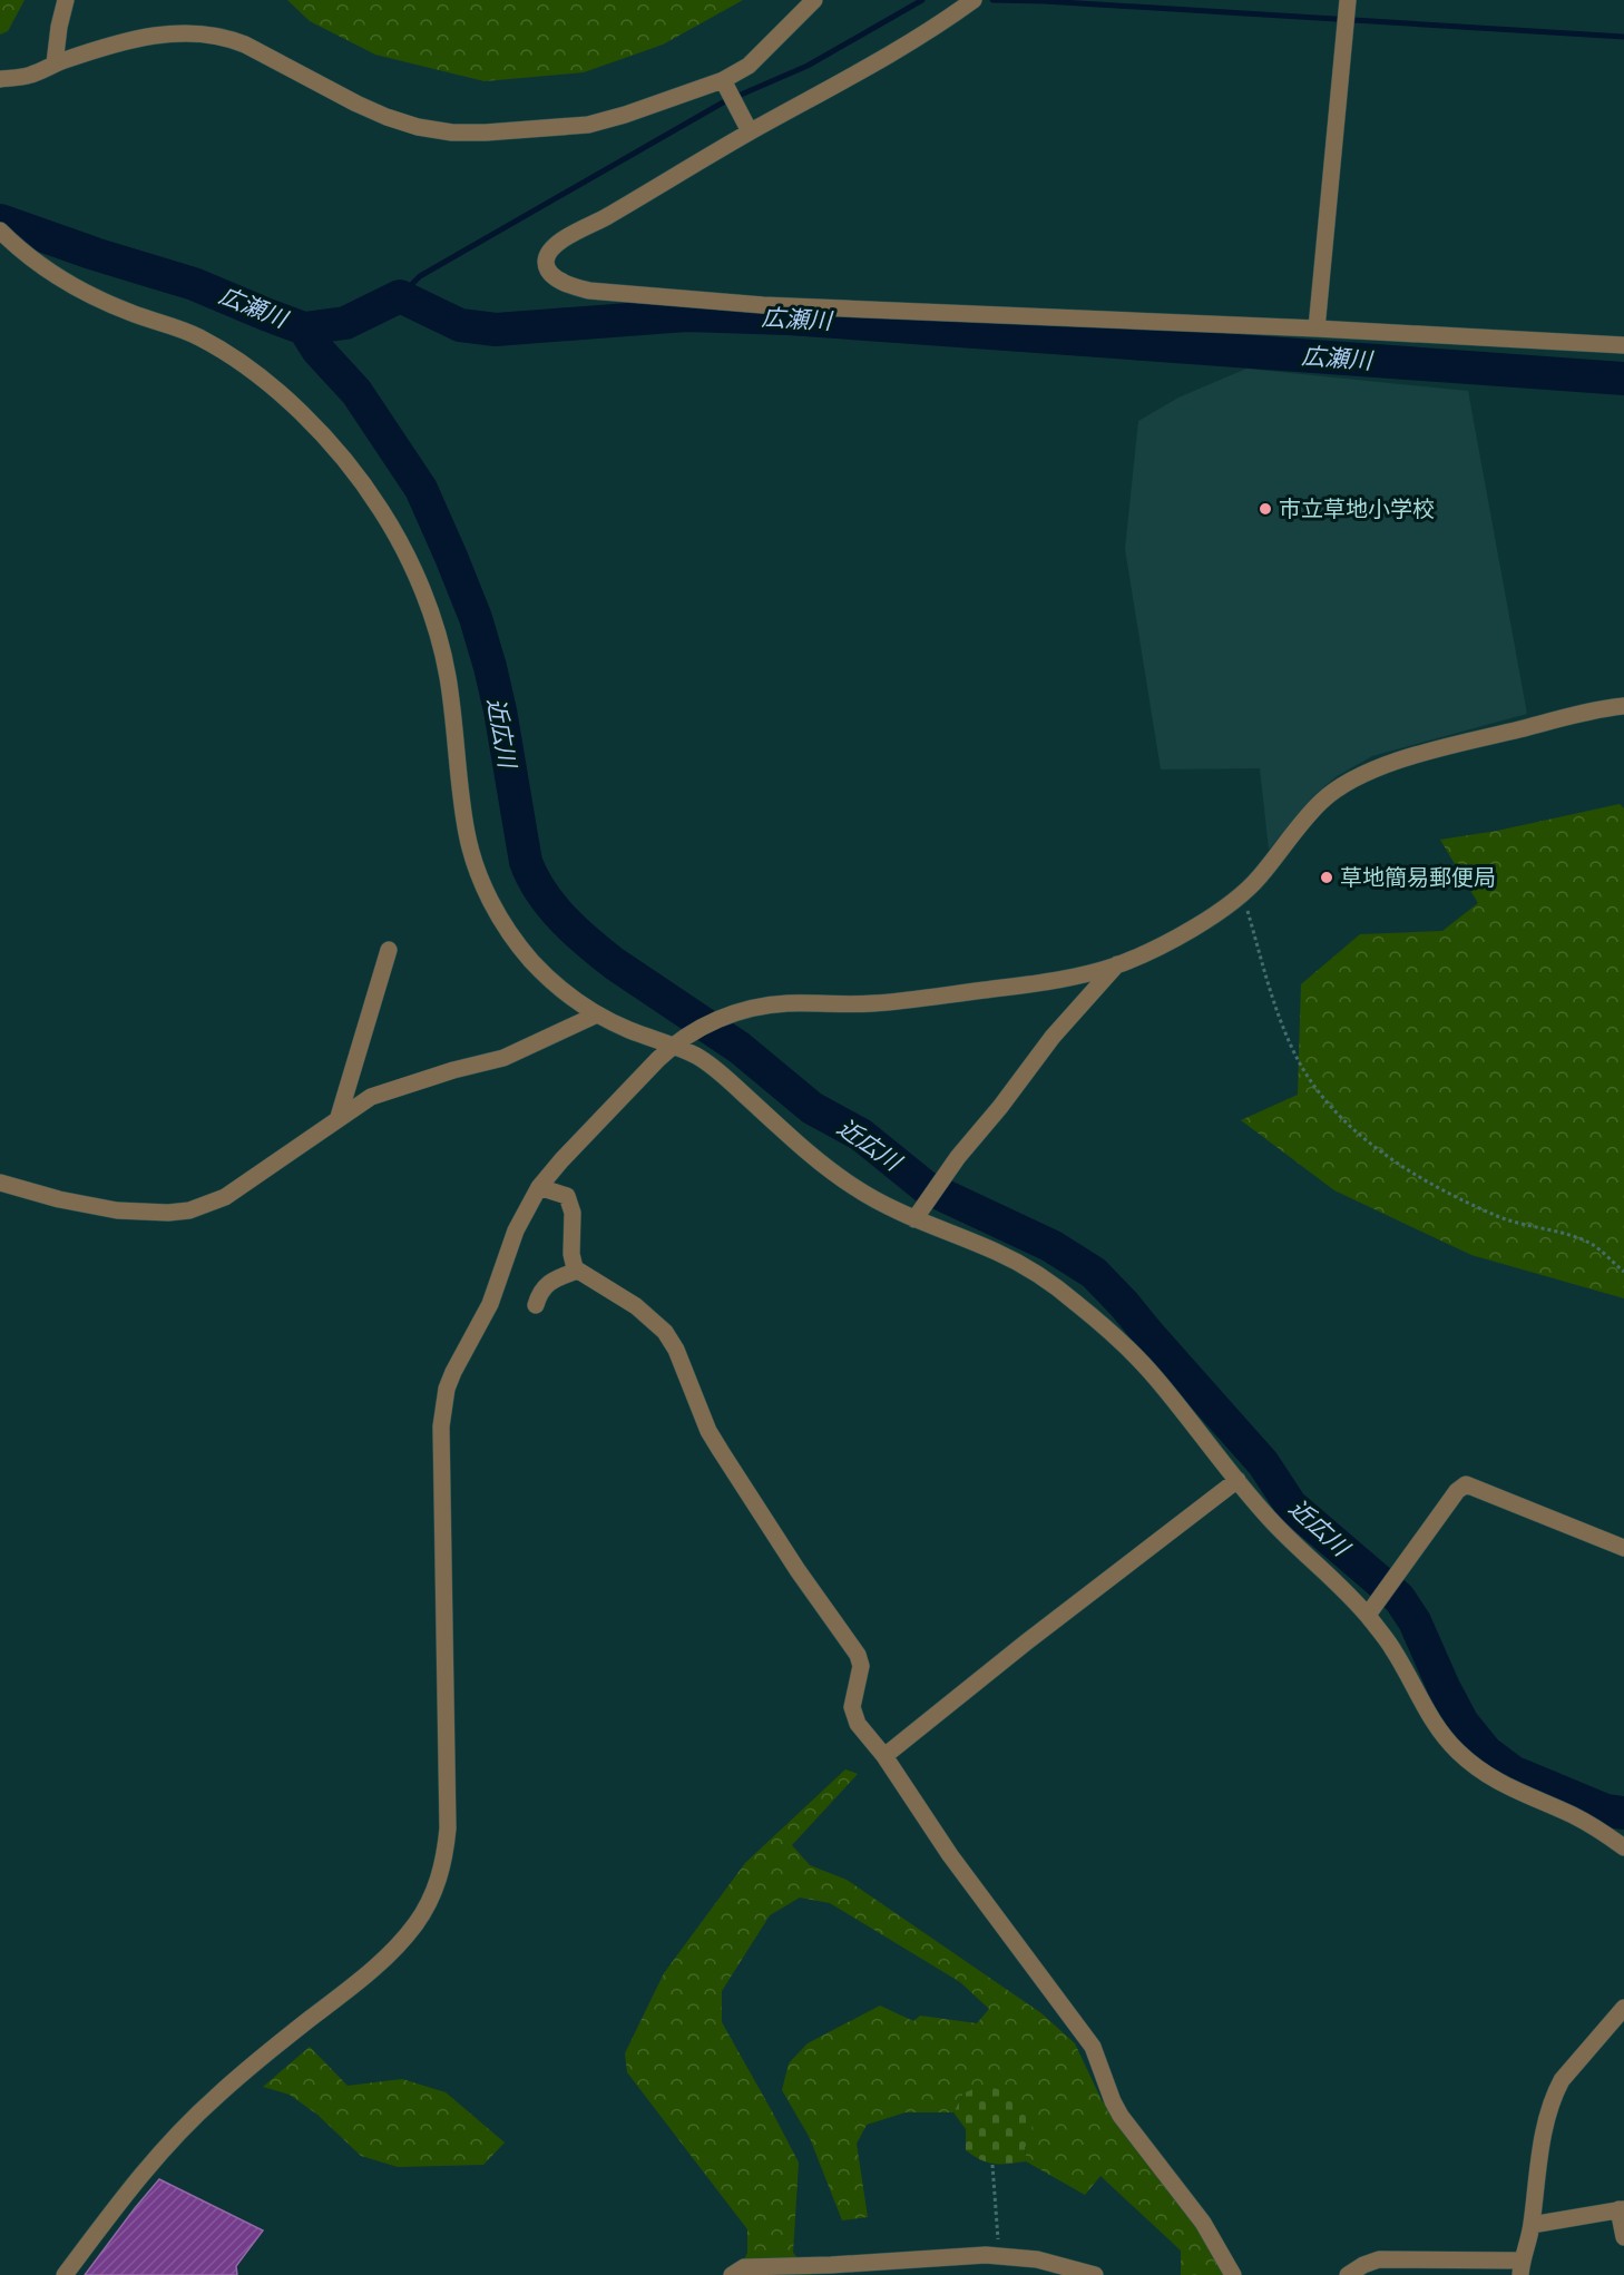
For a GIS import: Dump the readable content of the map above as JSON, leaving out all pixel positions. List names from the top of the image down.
{
  "water": ["広瀬川", "近広川"],
  "places": ["市立草地小学校", "草地簡易郵便局"]
}
